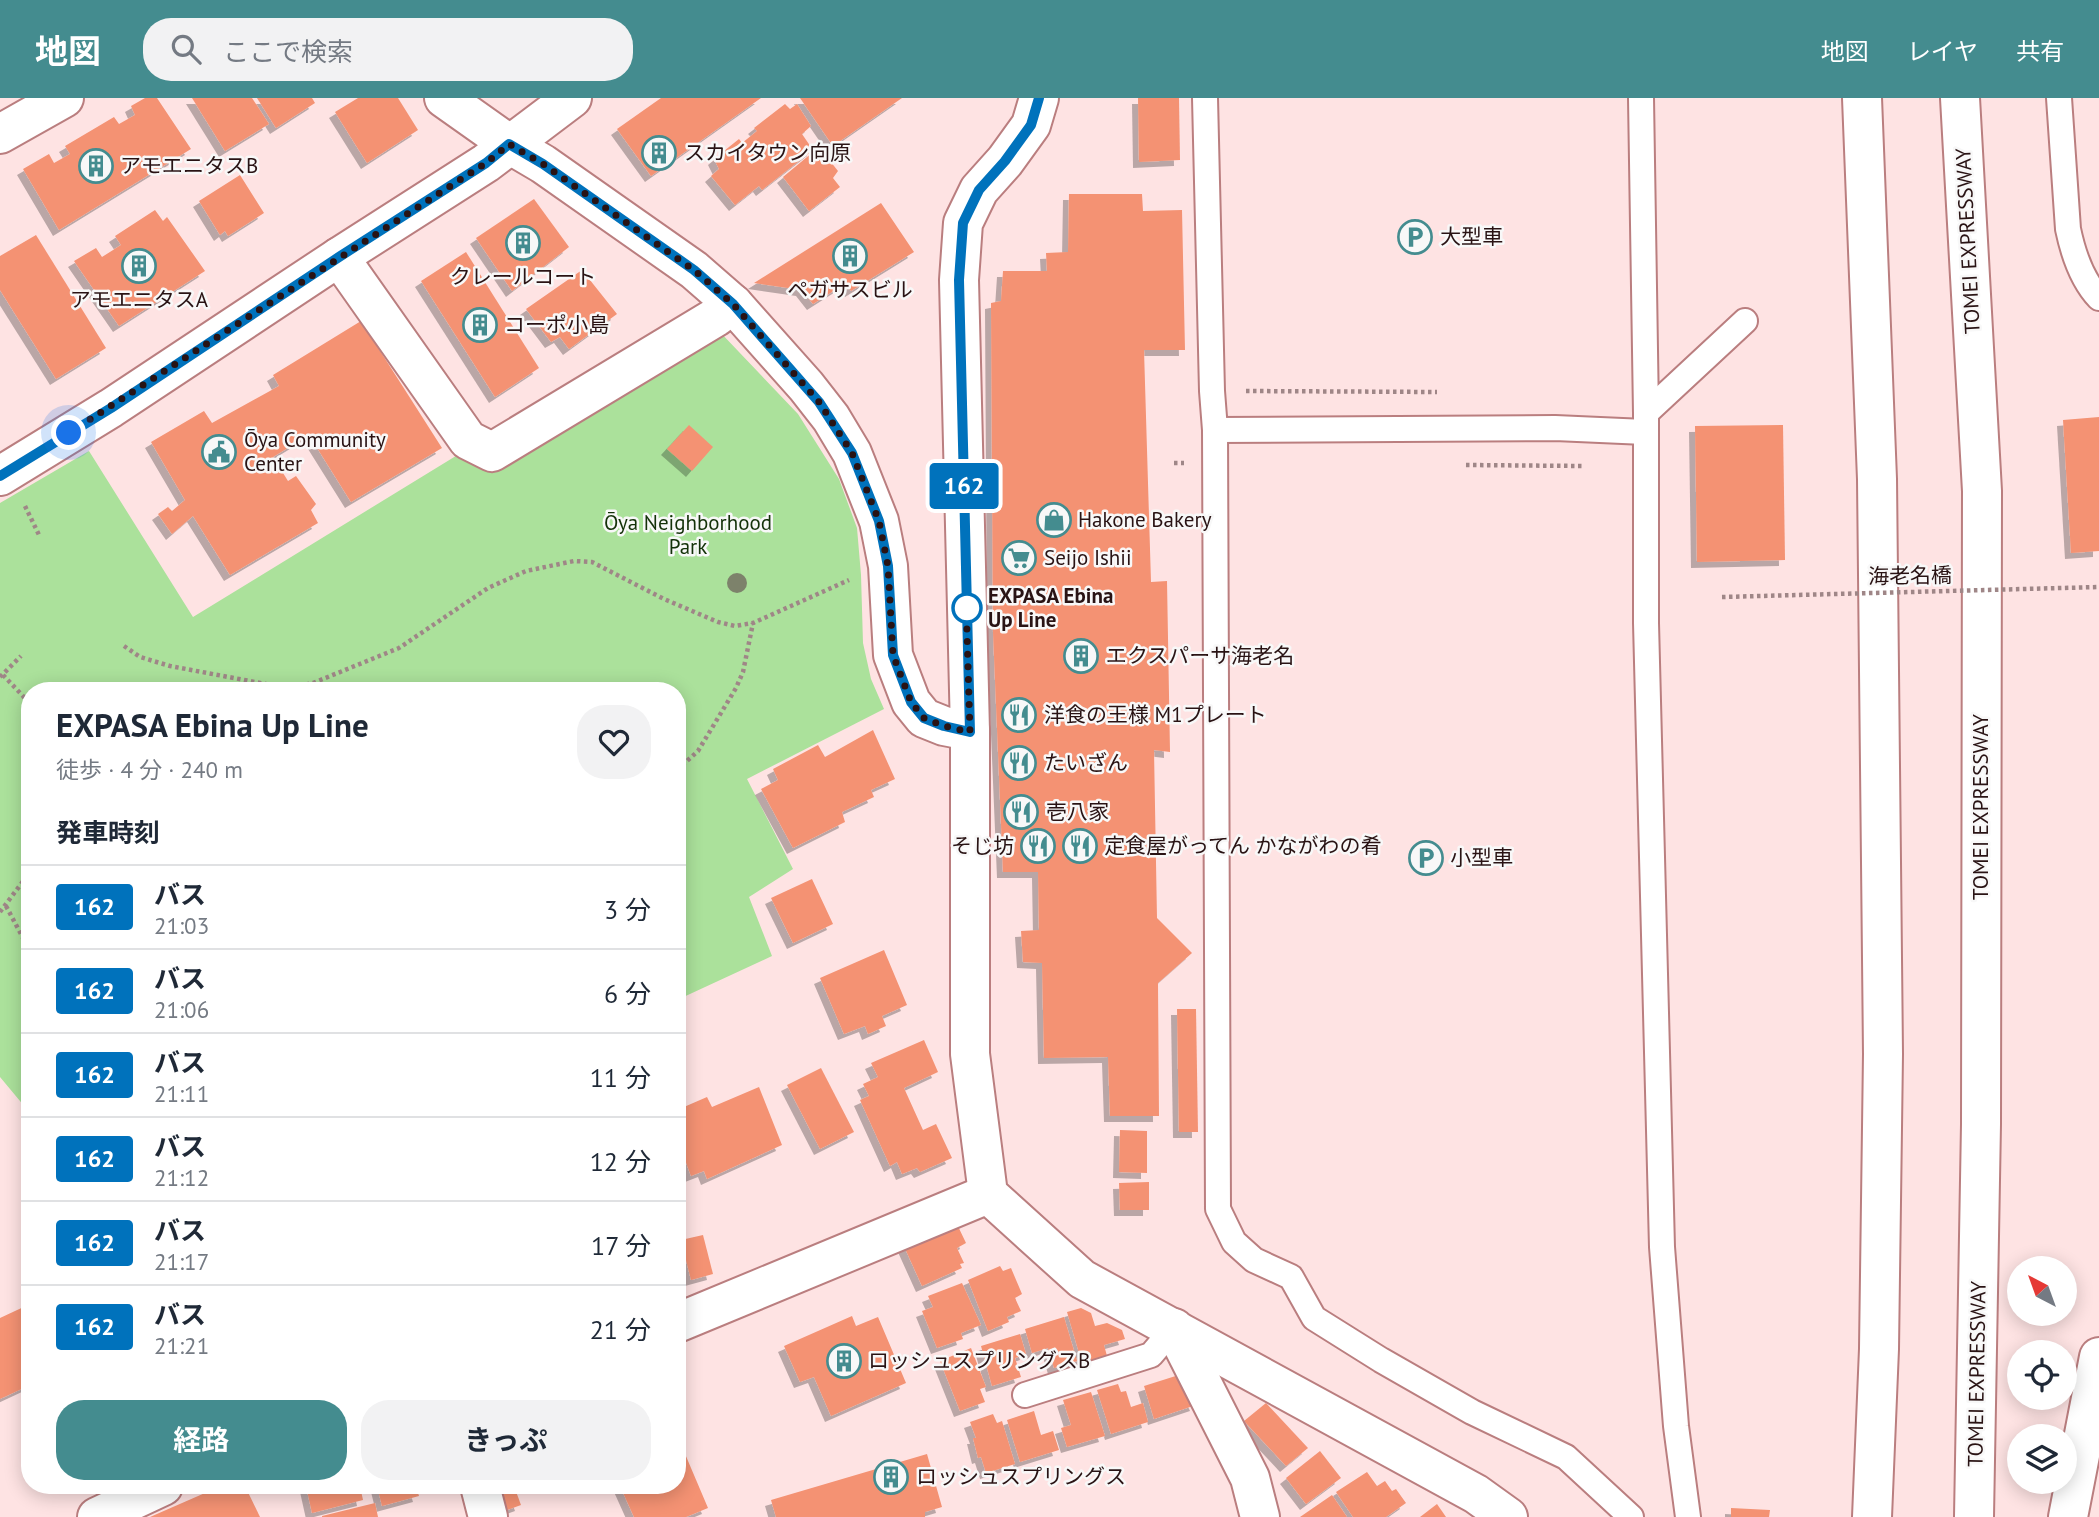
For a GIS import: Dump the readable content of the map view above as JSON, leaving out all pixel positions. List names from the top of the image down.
{
  "streets": {
    "main road": ["TOMEI EXPRESSWAY"],
    "path": ["海老名橋"]
  },
  "parks": ["Ōya Neighborhood Park"],
  "places": {
    "building": [
      "スカイタウン向原",
      "アモエニタスB",
      "クレールコート",
      "ペガサスビル",
      "アモエニタスA",
      "コーポ小島",
      "エクスパーサ海老名",
      "ロッシュスプリングスB",
      "ロッシュスプリングス"
    ],
    "parking": ["大型車", "小型車"],
    "public building": ["Ōya Community Center"],
    "shop": ["Hakone Bakery"],
    "supermarket": ["Seijo Ishii"],
    "other": ["EXPASA Ebina Up Line"],
    "restaurant": [
      "洋食の王様 M1プレート",
      "たいざん",
      "壱八家",
      "そじ坊",
      "定食屋がってん かながわの肴"
    ]
  },
  "lines": ["bus line 162"],
  "north": "top left",
  "page": {
    "header": "地図",
    "search": "ここで検索",
    "nav": ["地図", "レイヤ", "共有"],
    "on_map": "162",
    "heading": [
      ["EXPASA Ebina Up Line", "徒歩 · 4 分 · 240 m"],
      "発車時刻"
    ],
    "list": [
      {
        "mark": "162",
        "name": "バス",
        "note": "21:03",
        "value": "3 分"
      },
      {
        "mark": "162",
        "name": "バス",
        "note": "21:06",
        "value": "6 分"
      },
      {
        "mark": "162",
        "name": "バス",
        "note": "21:11",
        "value": "11 分"
      },
      {
        "mark": "162",
        "name": "バス",
        "note": "21:12",
        "value": "12 分"
      },
      {
        "mark": "162",
        "name": "バス",
        "note": "21:17",
        "value": "17 分"
      },
      {
        "mark": "162",
        "name": "バス",
        "note": "21:21",
        "value": "21 分"
      }
    ],
    "buttons": ["経路", "きっぷ"]
  }
}
